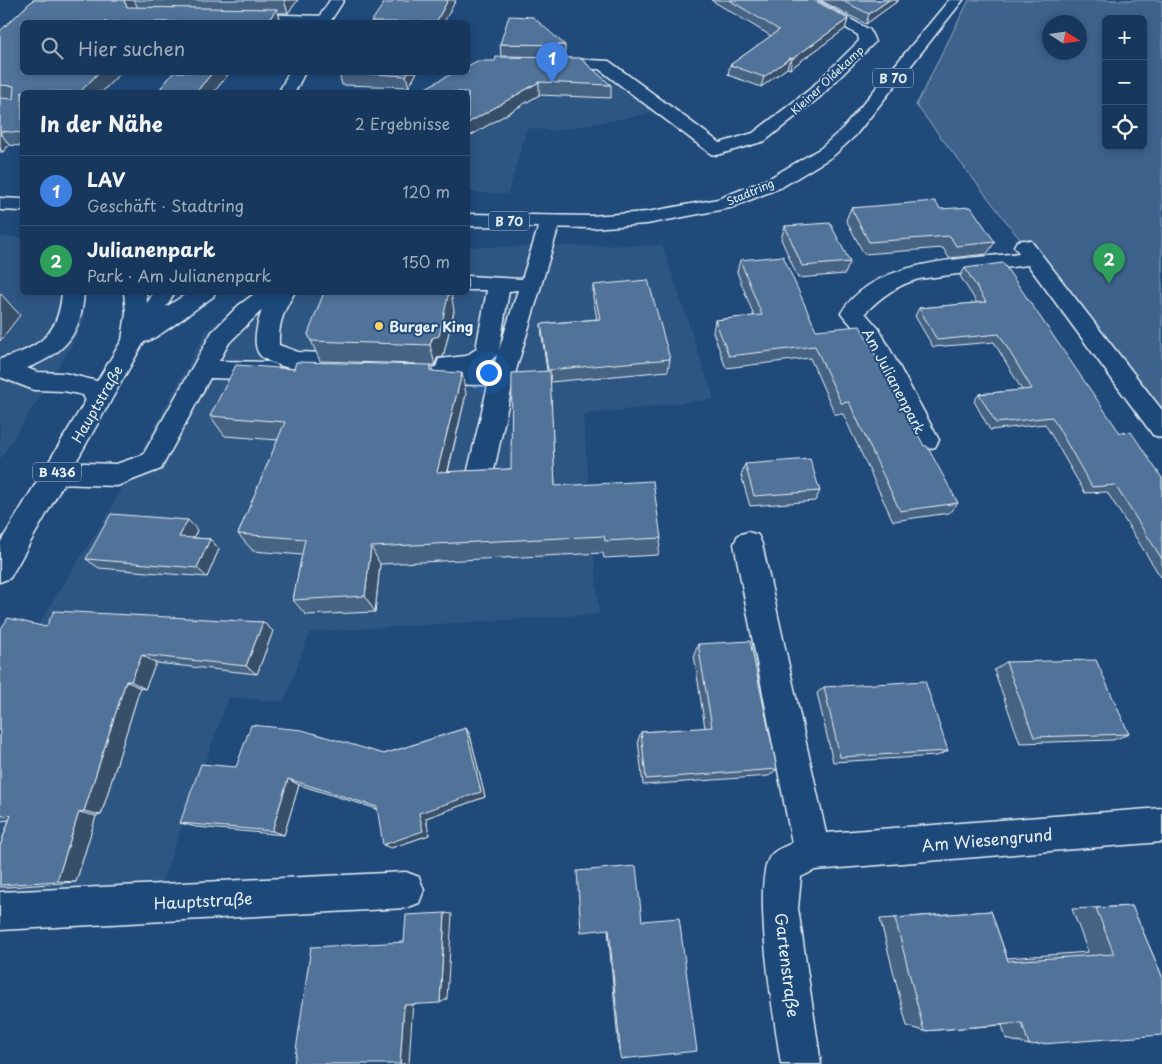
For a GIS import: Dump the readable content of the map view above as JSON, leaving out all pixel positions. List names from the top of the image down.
{
  "streets": {
    "street": [
      "B 70",
      "Kleiner Oldekamp",
      "Stadtring",
      "Am Julianenpark",
      "Hauptstraße",
      "B 436",
      "Am Wiesengrund",
      "Gartenstraße"
    ]
  },
  "crossings": [
    ["Hauptstraße", "B 436"],
    ["Am Wiesengrund", "Gartenstraße"]
  ],
  "places": ["Burger King"],
  "north": "right",
  "page": {
    "map_buttons": ["+", "−"],
    "search": "Hier suchen",
    "pins": ["1", "2"],
    "heading": ["In der Nähe", "2 Ergebnisse"],
    "list": [
      {
        "mark": "1",
        "name": "LAV",
        "note": "Geschäft · Stadtring",
        "value": "120 m"
      },
      {
        "mark": "2",
        "name": "Julianenpark",
        "note": "Park · Am Julianenpark",
        "value": "150 m"
      }
    ]
  }
}
